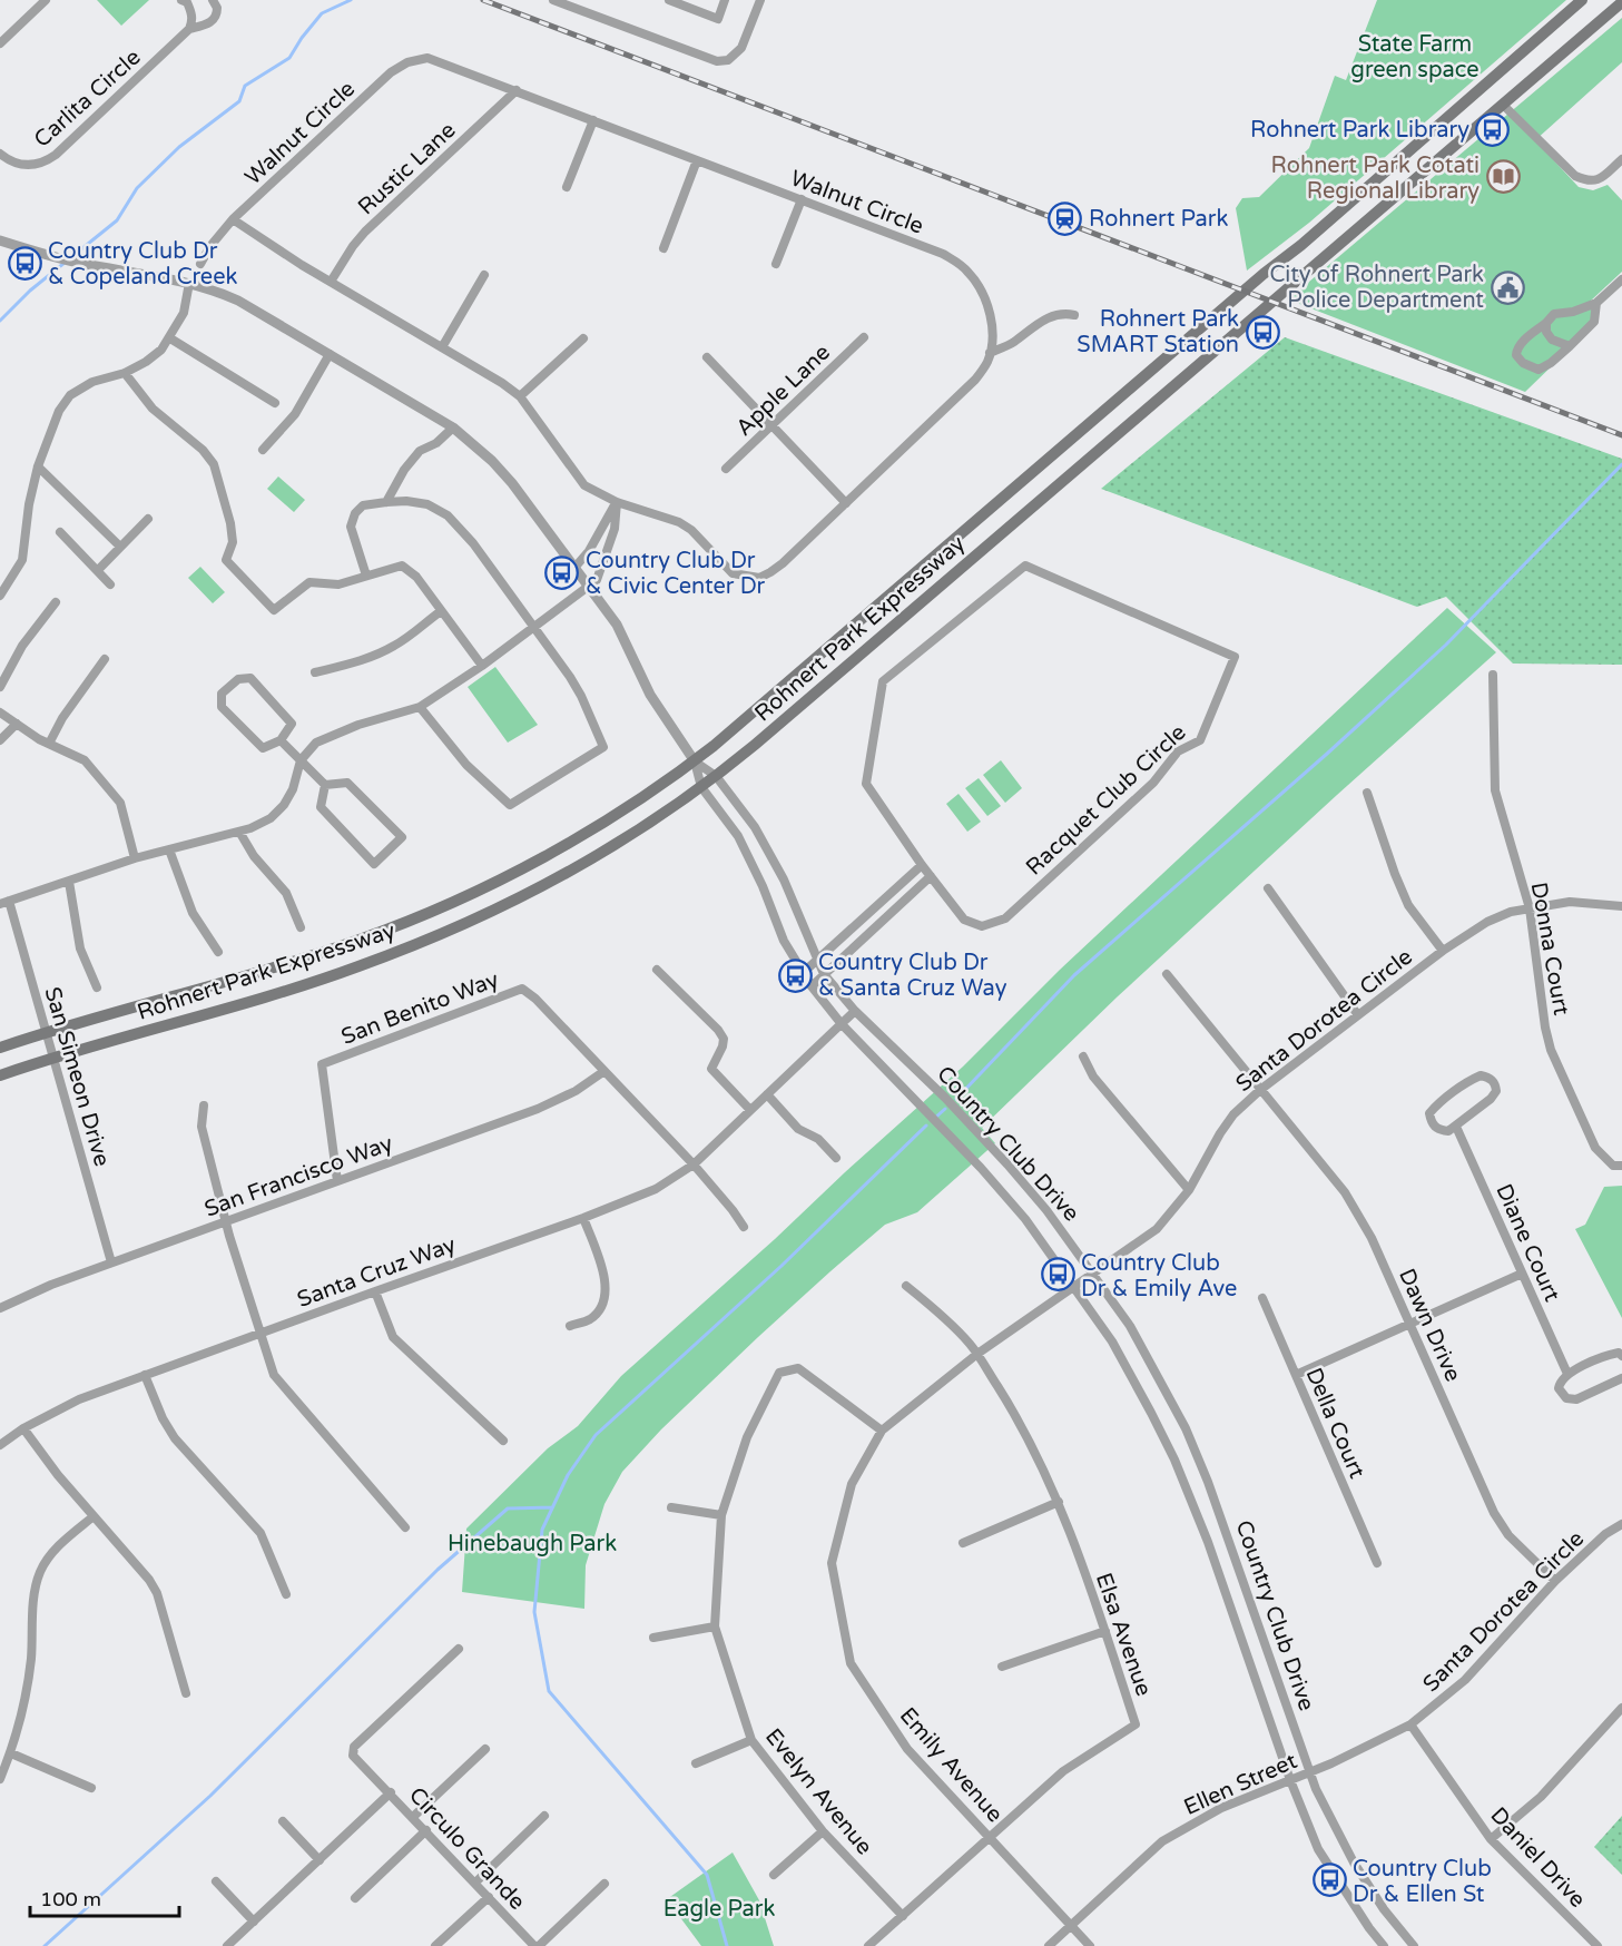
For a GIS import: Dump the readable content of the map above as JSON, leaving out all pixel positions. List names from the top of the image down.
{
  "streets": {
    "main road": ["Rohnert Park Expressway"],
    "street": [
      "Carlita Circle",
      "Walnut Circle",
      "Rustic Lane",
      "Apple Lane",
      "Racquet Club Circle",
      "Donna Court",
      "San Benito Way",
      "Santa Dorotea Circle",
      "San Simeon Drive",
      "Country Club Drive",
      "San Francisco Way",
      "Diane Court",
      "Santa Cruz Way",
      "Dawn Drive",
      "Della Court",
      "Elsa Avenue",
      "Emily Avenue",
      "Ellen Street",
      "Evelyn Avenue",
      "Circulo Grande",
      "Daniel Drive"
    ]
  },
  "crossings": [
    ["Walnut Circle", "Rustic Lane"],
    ["Rohnert Park Expressway", "San Simeon Drive"],
    ["Rohnert Park Expressway", "Country Club Drive"],
    ["Donna Court", "Santa Dorotea Circle"],
    ["San Benito Way", "San Francisco Way"],
    ["San Benito Way", "Santa Cruz Way"],
    ["Santa Dorotea Circle", "Country Club Drive"],
    ["Santa Dorotea Circle", "Dawn Drive"],
    ["Santa Dorotea Circle", "Emily Avenue"],
    ["Santa Dorotea Circle", "Ellen Street"],
    ["Santa Dorotea Circle", "Daniel Drive"],
    ["San Simeon Drive", "San Francisco Way"],
    ["Country Club Drive", "Santa Cruz Way"],
    ["Country Club Drive", "Emily Avenue"],
    ["Country Club Drive", "Ellen Street"],
    ["Elsa Avenue", "Emily Avenue"],
    ["Elsa Avenue", "Evelyn Avenue"],
    ["Emily Avenue", "Ellen Street"],
    ["Emily Avenue", "Evelyn Avenue"],
    ["Ellen Street", "Daniel Drive"]
  ],
  "parks": ["State Farm green space", "Hinebaugh Park", "Eagle Park"],
  "places": {
    "bus stop": [
      "Rohnert Park Library",
      "Country Club Dr & Copeland Creek",
      "Rohnert Park SMART Station",
      "Country Club Dr & Civic Center Dr",
      "Country Club Dr & Santa Cruz Way",
      "Country Club Dr & Emily Ave",
      "Country Club Dr & Ellen St"
    ],
    "library": ["Rohnert Park Cotati Regional Library"],
    "station": ["Rohnert Park"],
    "public building": ["City of Rohnert Park Police Department"]
  },
  "scale_bar": "100 m"
}
